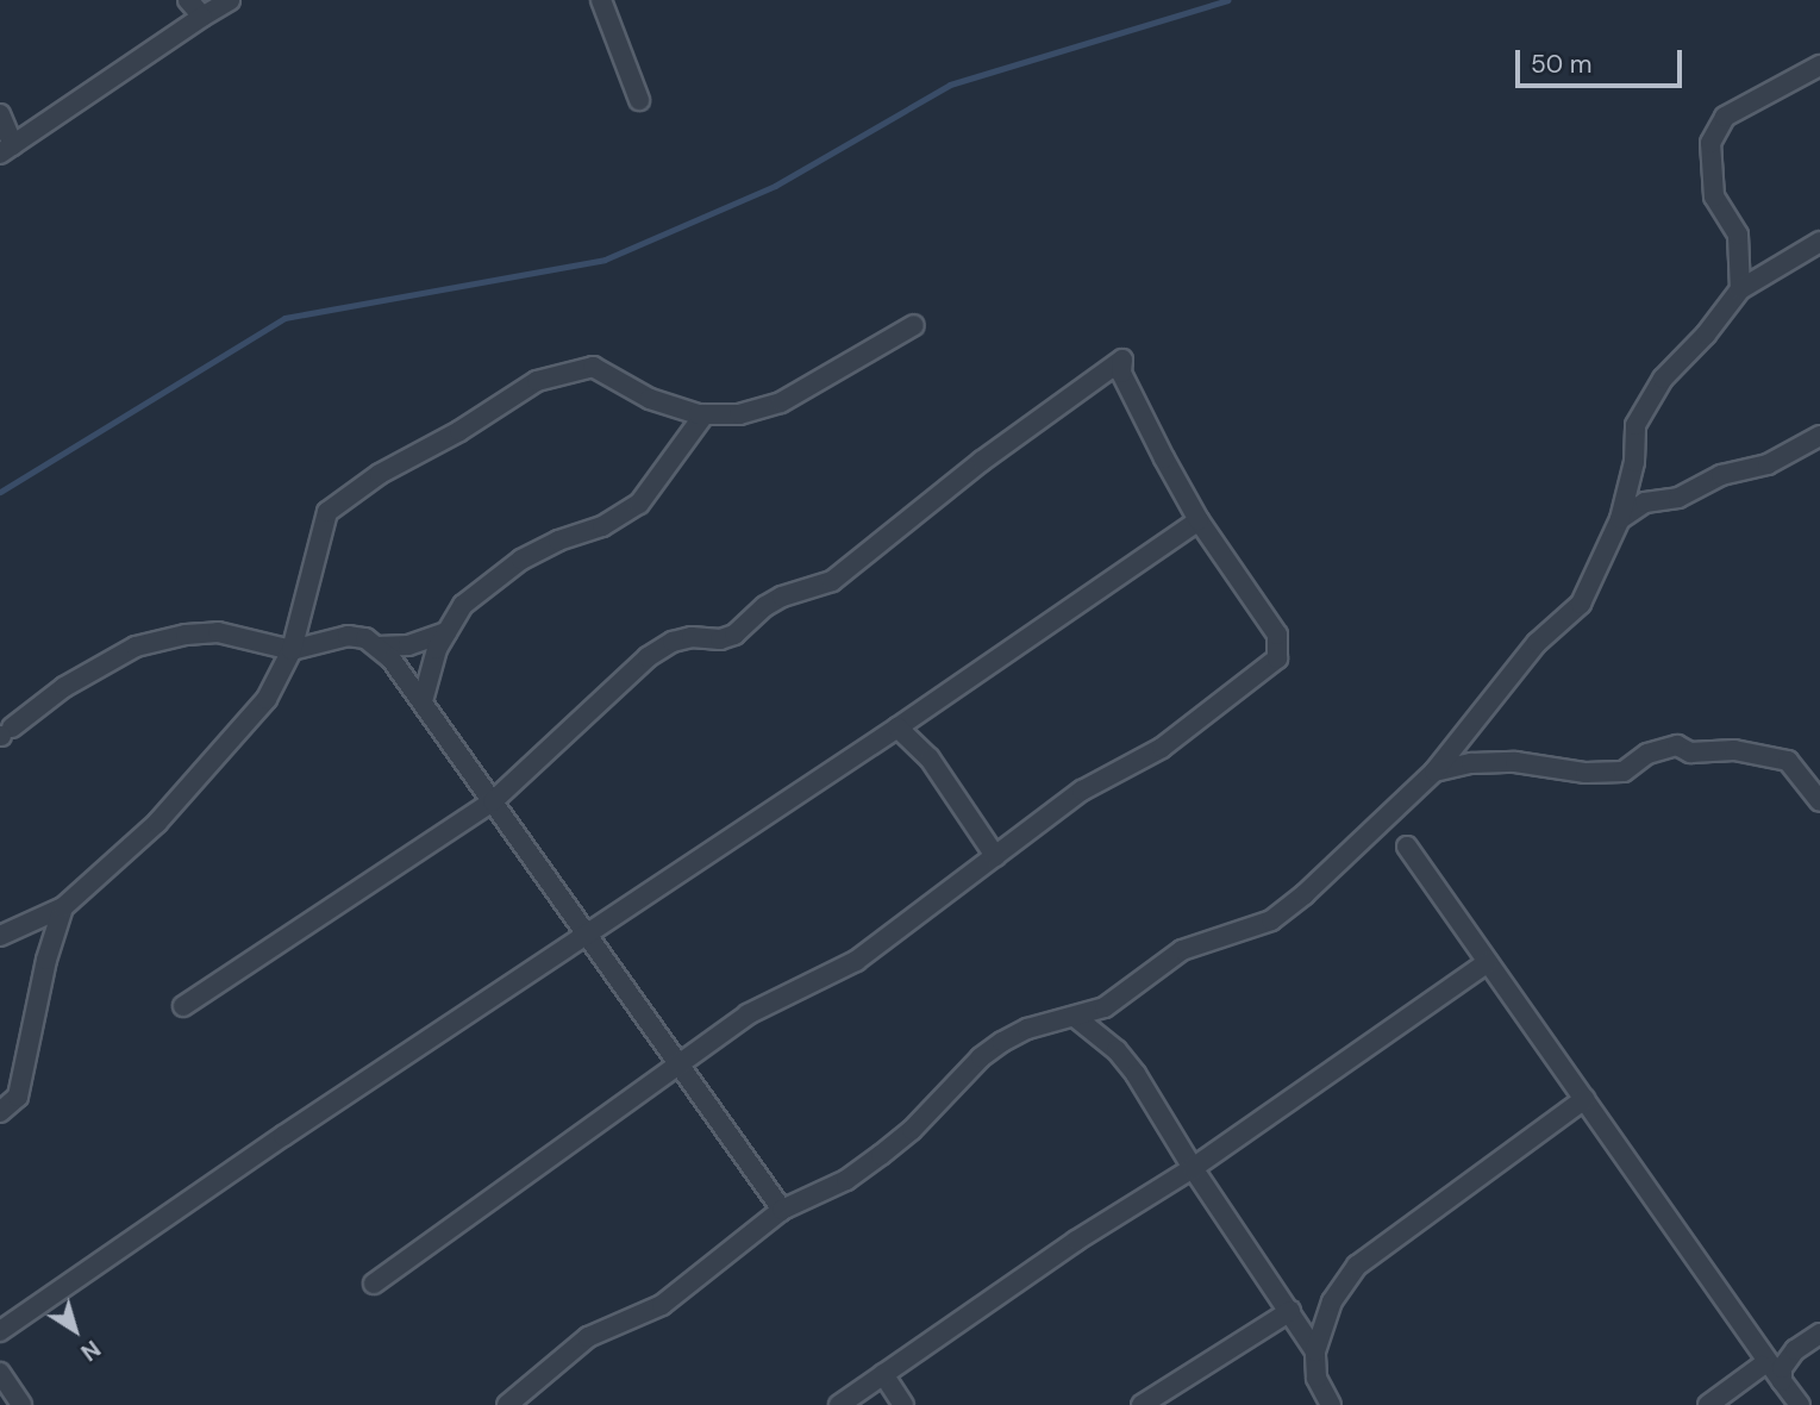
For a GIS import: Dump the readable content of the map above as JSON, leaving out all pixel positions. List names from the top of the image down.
{
  "scale_bar": "50 m",
  "north": "bottom right"
}
